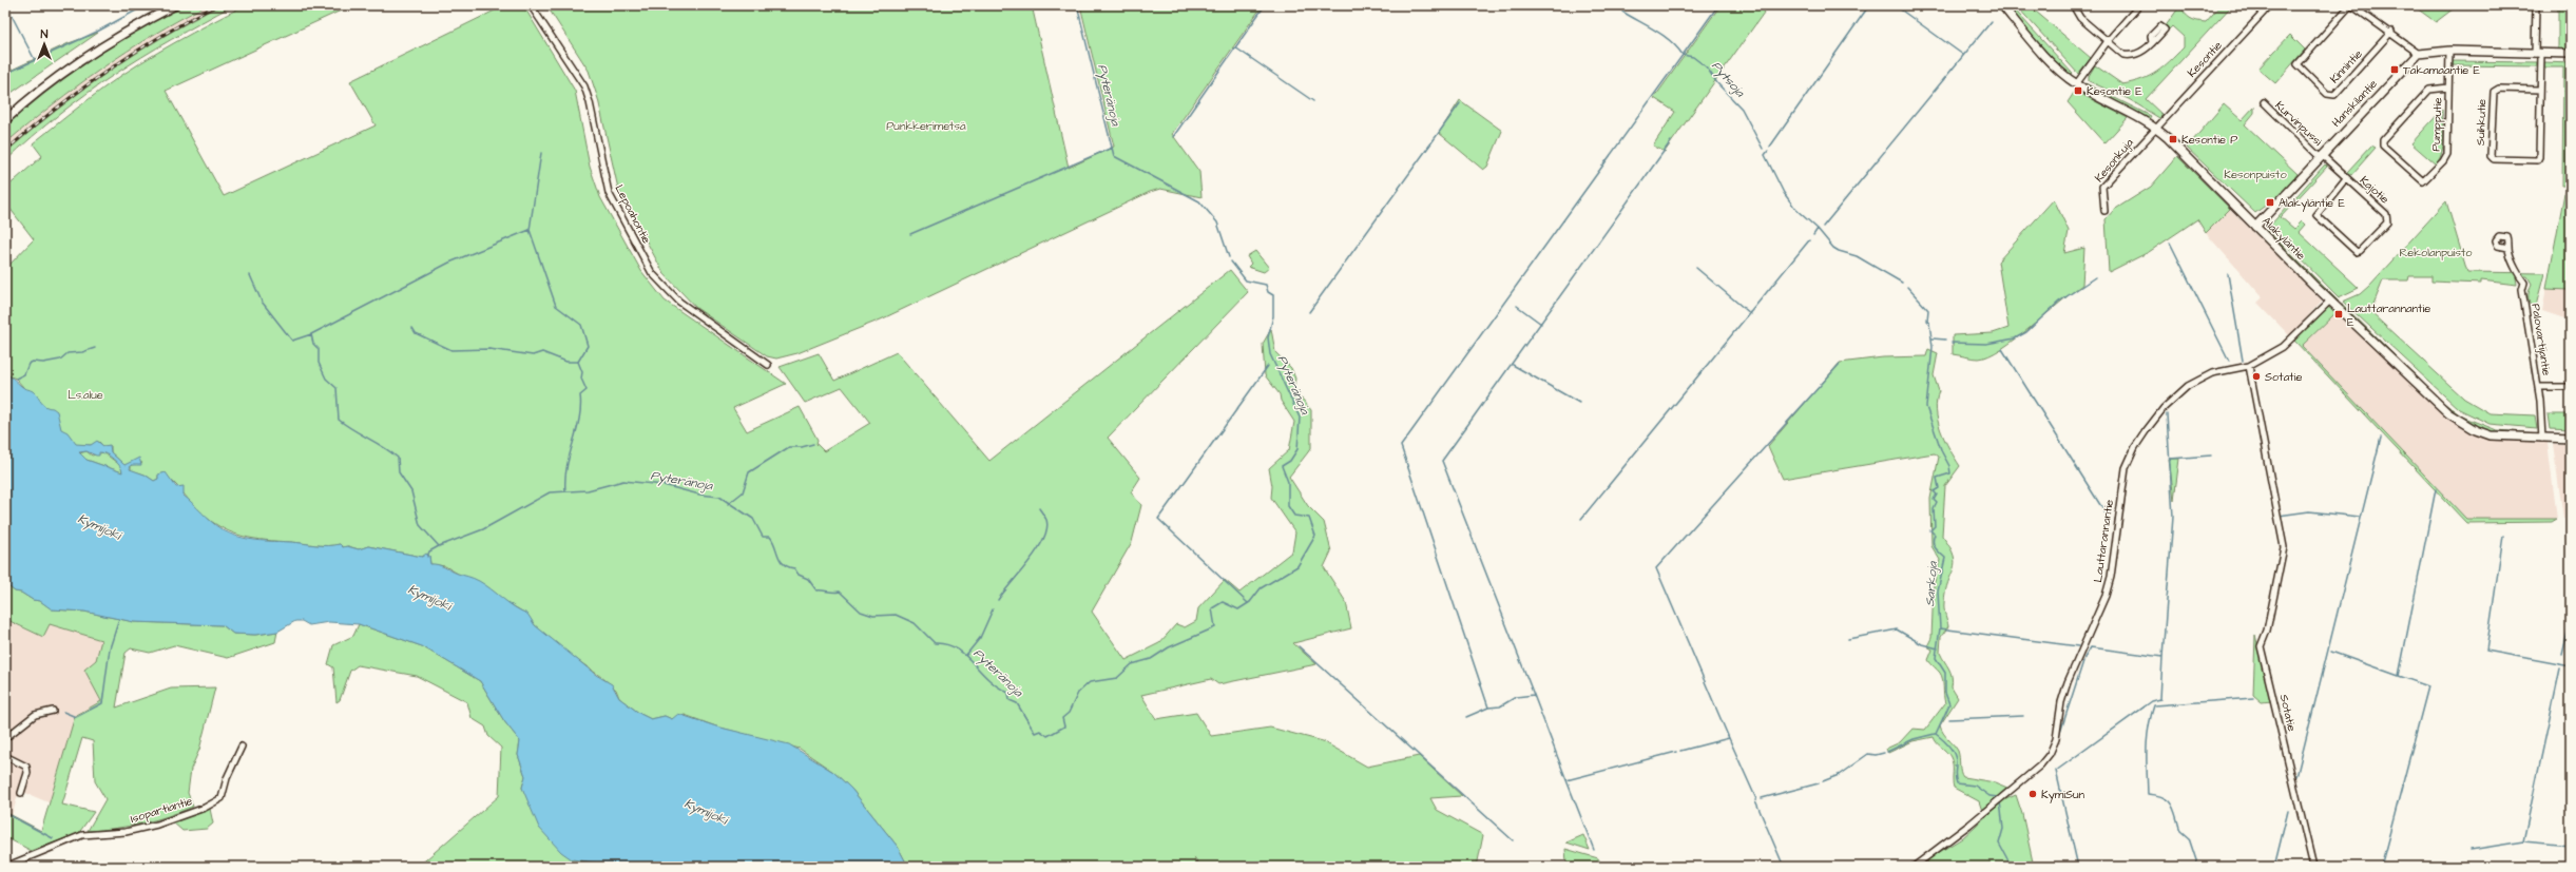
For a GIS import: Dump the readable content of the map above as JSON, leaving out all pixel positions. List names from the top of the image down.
{
  "streets": {
    "street": [
      "Kesontie",
      "Kinnintie",
      "Hanskilantie",
      "Suihkutie",
      "Kurvinpussi",
      "Pumpputie",
      "Kesonkuja",
      "Kajotie",
      "Lepoahontie",
      "Alakyläntie",
      "Palovartijantie",
      "Lauttarannantie",
      "Sotatie",
      "Isopartiantie"
    ]
  },
  "crossings": [
    ["Kesontie", "Kesonkuja"],
    ["Kesontie", "Alakyläntie"],
    ["Hanskilantie", "Kurvinpussi"],
    ["Hanskilantie", "Kajotie"],
    ["Hanskilantie", "Alakyläntie"],
    ["Kurvinpussi", "Kajotie"],
    ["Kesonkuja", "Alakyläntie"],
    ["Alakyläntie", "Palovartijantie"],
    ["Alakyläntie", "Lauttarannantie"],
    ["Lauttarannantie", "Sotatie"]
  ],
  "water": [
    "Pytsoja",
    "Pyteränoja",
    "Kymijoki",
    "Sarkoja"
  ],
  "parks": [
    "Punkkerimetsä",
    "Kesonpuisto",
    "Rekolanpuisto",
    "Ls.alue"
  ],
  "places": {
    "transit": [
      "Takamaantie E",
      "Kesontie E",
      "Kesontie P",
      "Alakyläntie E",
      "Lauttarannantie E"
    ],
    "other": ["Sotatie", "KymiSun"]
  },
  "north": "top"
}
